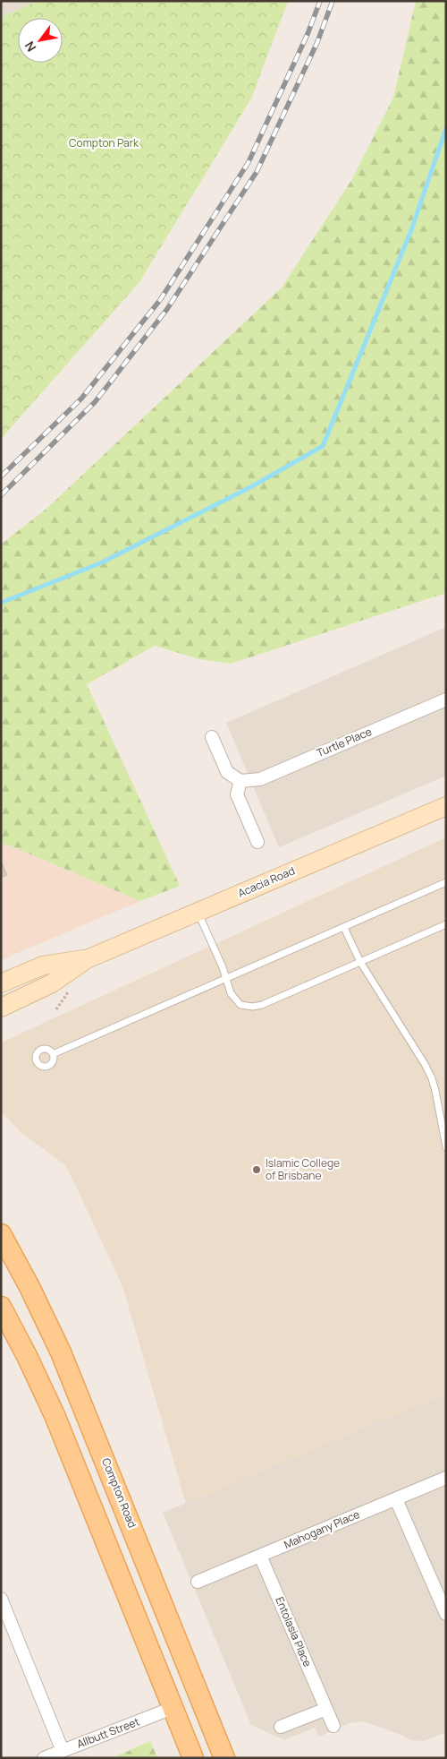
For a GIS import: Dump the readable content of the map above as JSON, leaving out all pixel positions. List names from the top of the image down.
{
  "streets": {
    "main road": ["Compton Road"],
    "street": [
      "Turtle Place",
      "Acacia Road",
      "Mahogany Place",
      "Entolasia Place",
      "Allbutt Street"
    ]
  },
  "crossings": [
    ["Mahogany Place", "Entolasia Place"]
  ],
  "parks": ["Compton Park"],
  "places": ["Islamic College of Brisbane"],
  "north": "bottom left"
}
